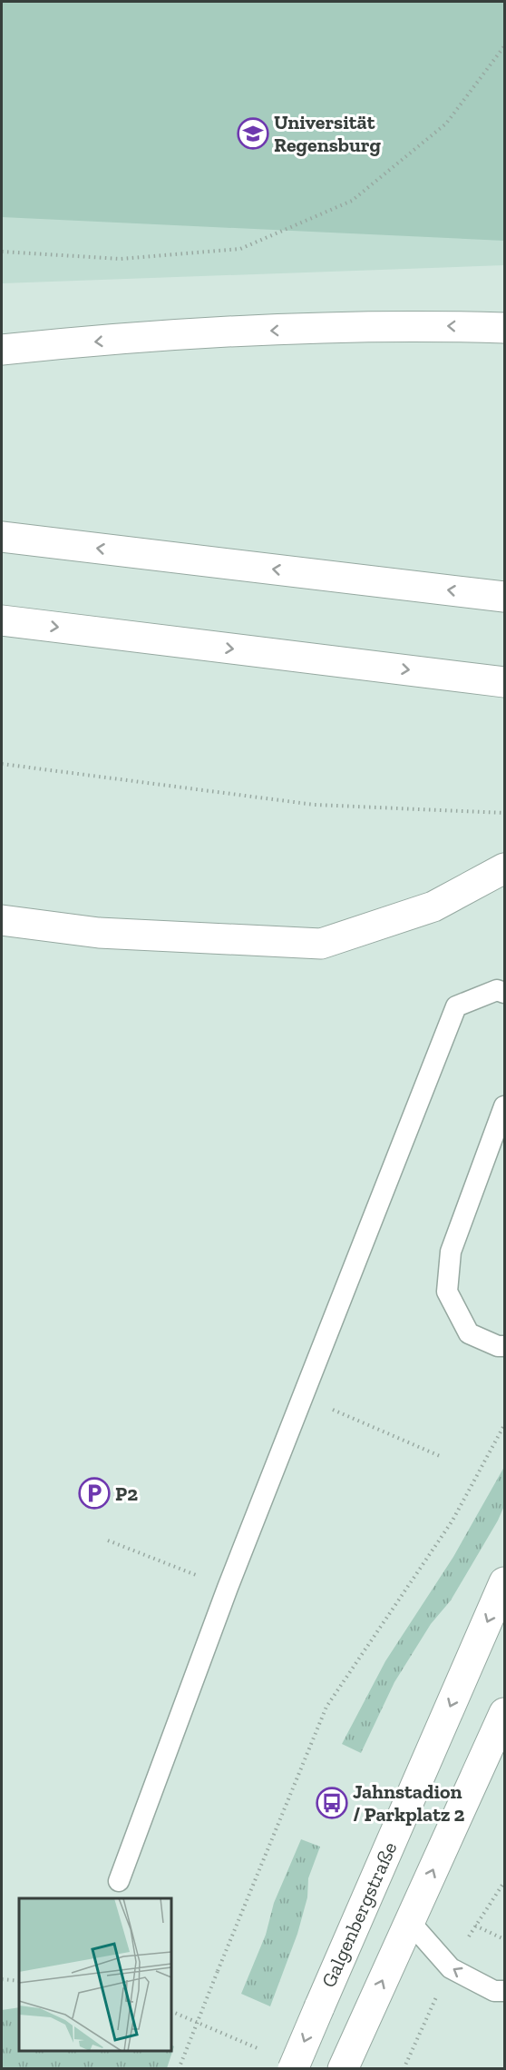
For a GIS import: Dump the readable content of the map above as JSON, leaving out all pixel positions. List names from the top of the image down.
{
  "streets": {
    "main road": ["Galgenbergstraße"]
  },
  "places": {
    "school or university": ["Universität Regensburg"],
    "parking": ["P2"],
    "bus stop": ["Jahnstadion / Parkplatz 2"]
  }
}
